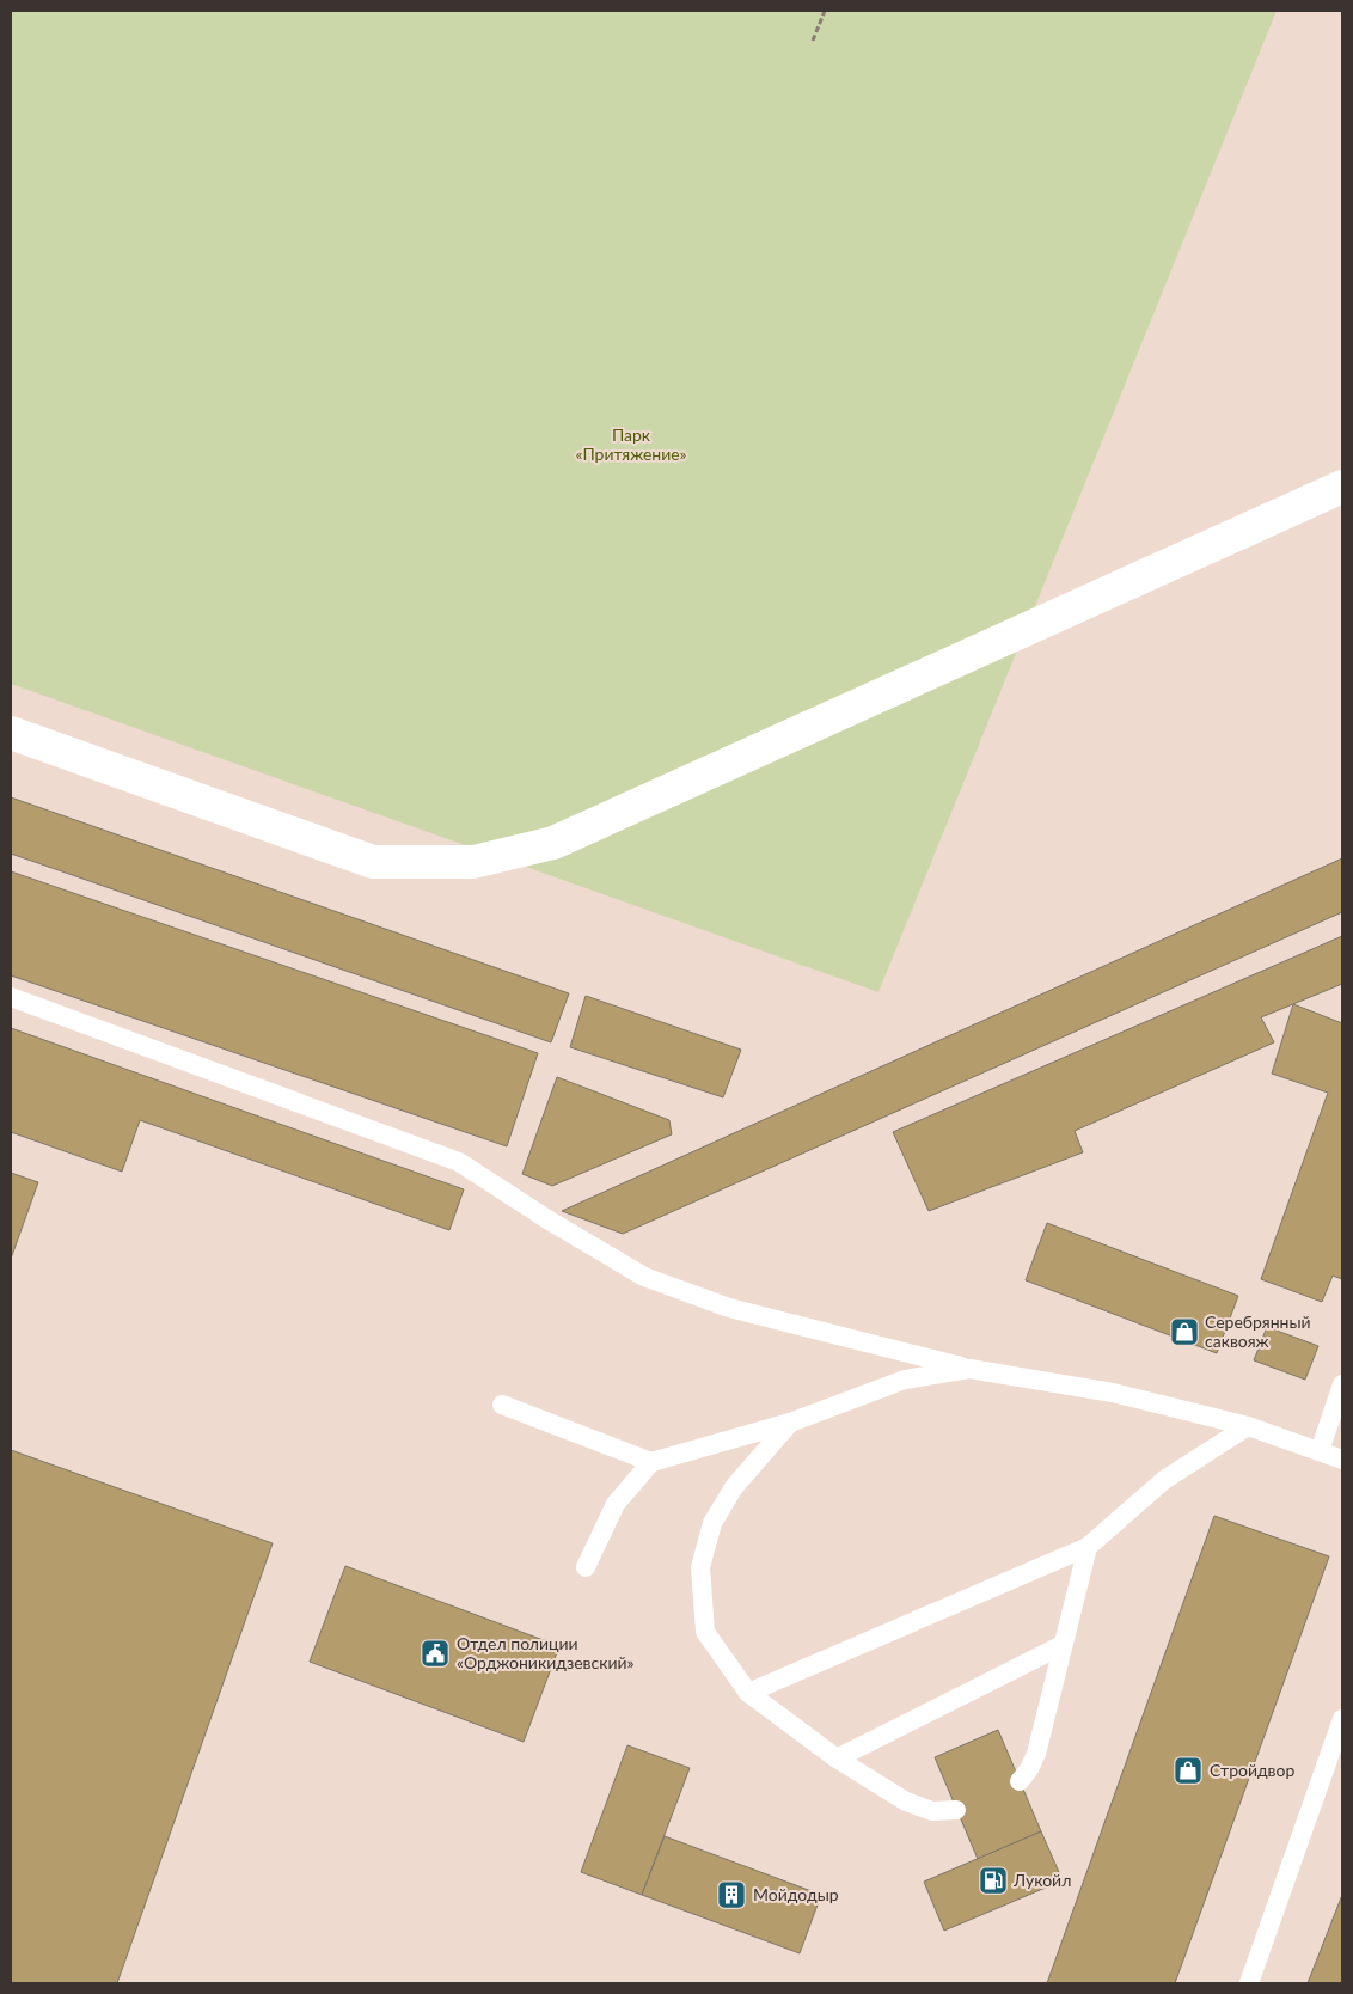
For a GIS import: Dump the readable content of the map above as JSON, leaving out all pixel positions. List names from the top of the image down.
{
  "parks": ["Парк «Притяжение»"],
  "places": {
    "shop": ["Серебрянный саквояж", "Стройдвор"],
    "public building": ["Отдел полиции «Орджоникидзевский»"],
    "fuel station": ["Лукойл"],
    "building": ["Мойдодыр"]
  }
}
